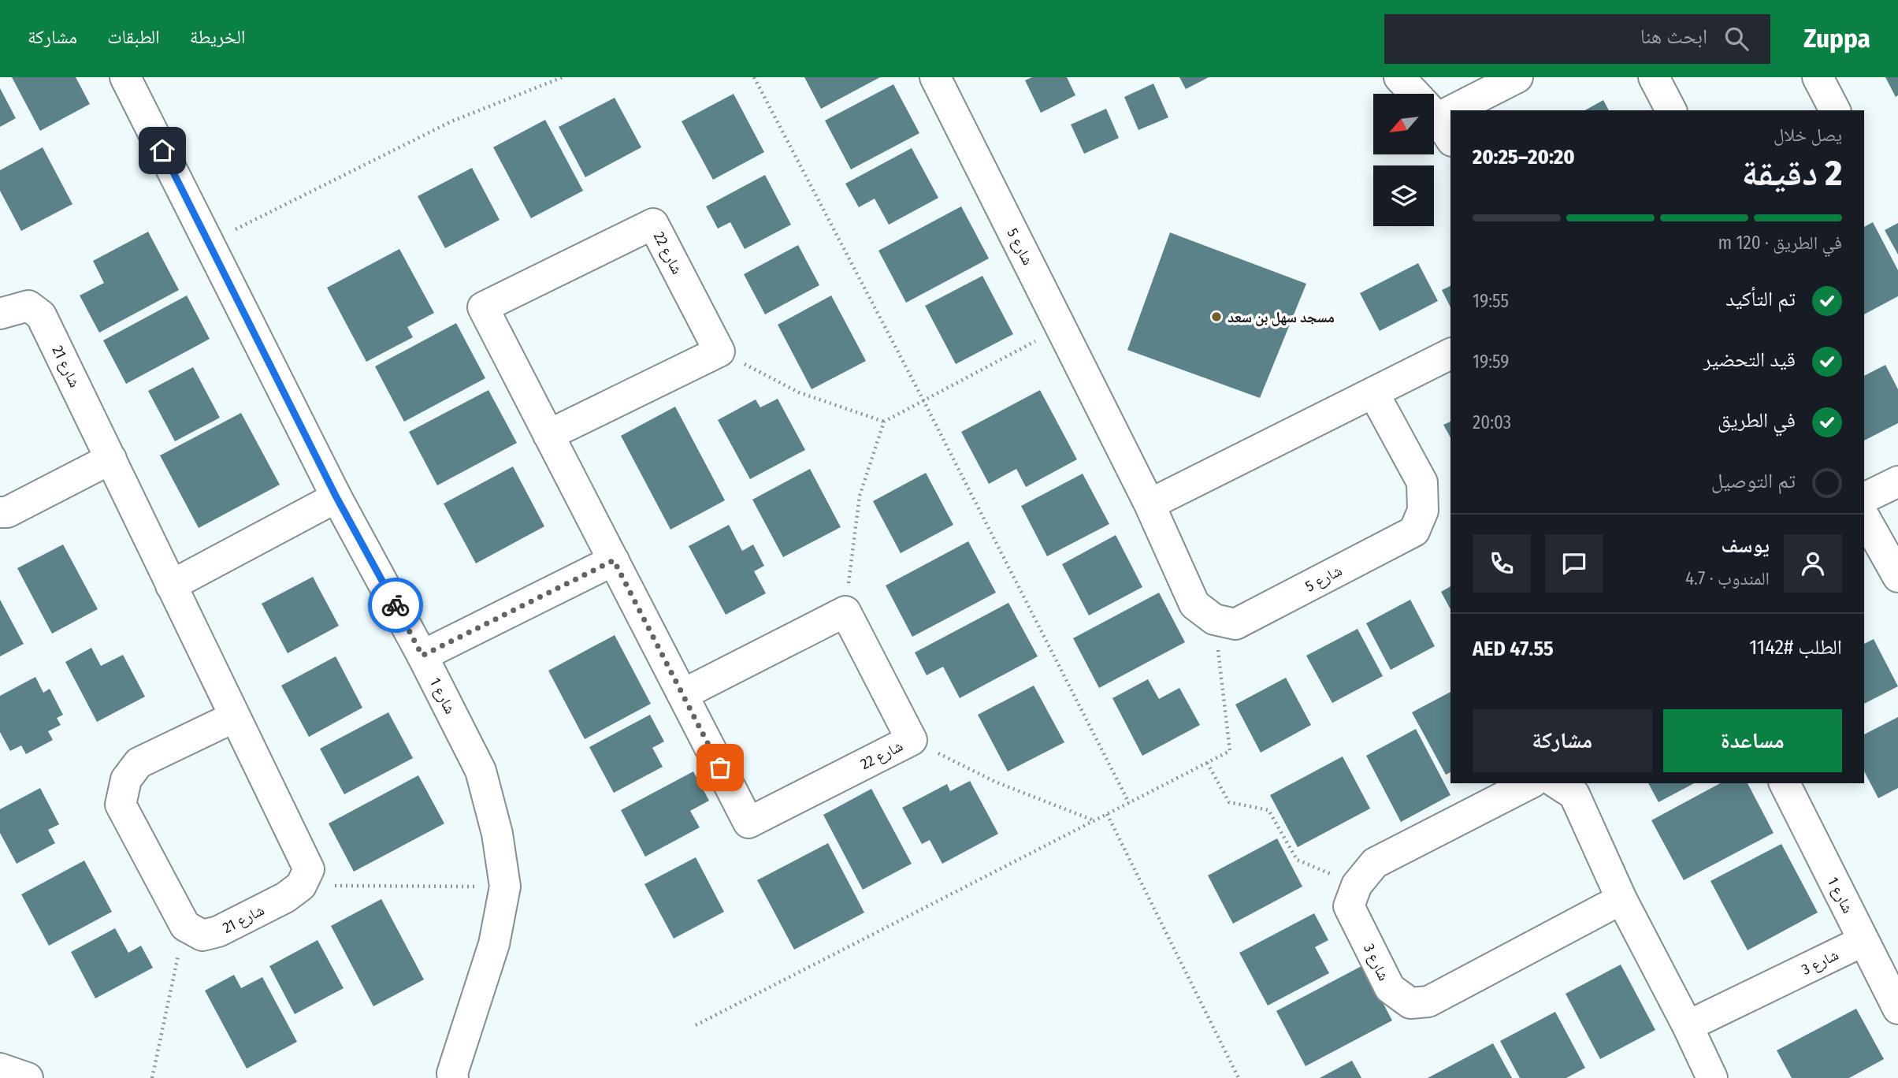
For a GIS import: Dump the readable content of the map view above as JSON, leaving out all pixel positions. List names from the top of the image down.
{
  "streets": {
    "street": [
      "شارع 5",
      "شارع 22",
      "شارع 21",
      "شارع 1",
      "شارع 3"
    ]
  },
  "crossings": [
    ["شارع 1", "شارع 3"]
  ],
  "places": ["مسجد سهل بن سعد"],
  "north": "bottom left",
  "page": {
    "header": "Zuppa",
    "search": "ابحث هنا",
    "nav": ["الخريطة", "الطبقات", "مشاركة"],
    "heading": ["2 دقيقة", "يصل خلال", "20:20–20:25"],
    "panel": [
      "يوسف",
      "المندوب · 4.7",
      "الطلب #1142",
      "AED 47.55"
    ],
    "bar": "في الطريق · 120 m",
    "list": [
      ["تم التأكيد", "19:55"],
      ["قيد التحضير", "19:59"],
      ["في الطريق", "20:03"],
      "تم التوصيل"
    ],
    "buttons": ["مساعدة", "مشاركة"]
  }
}
